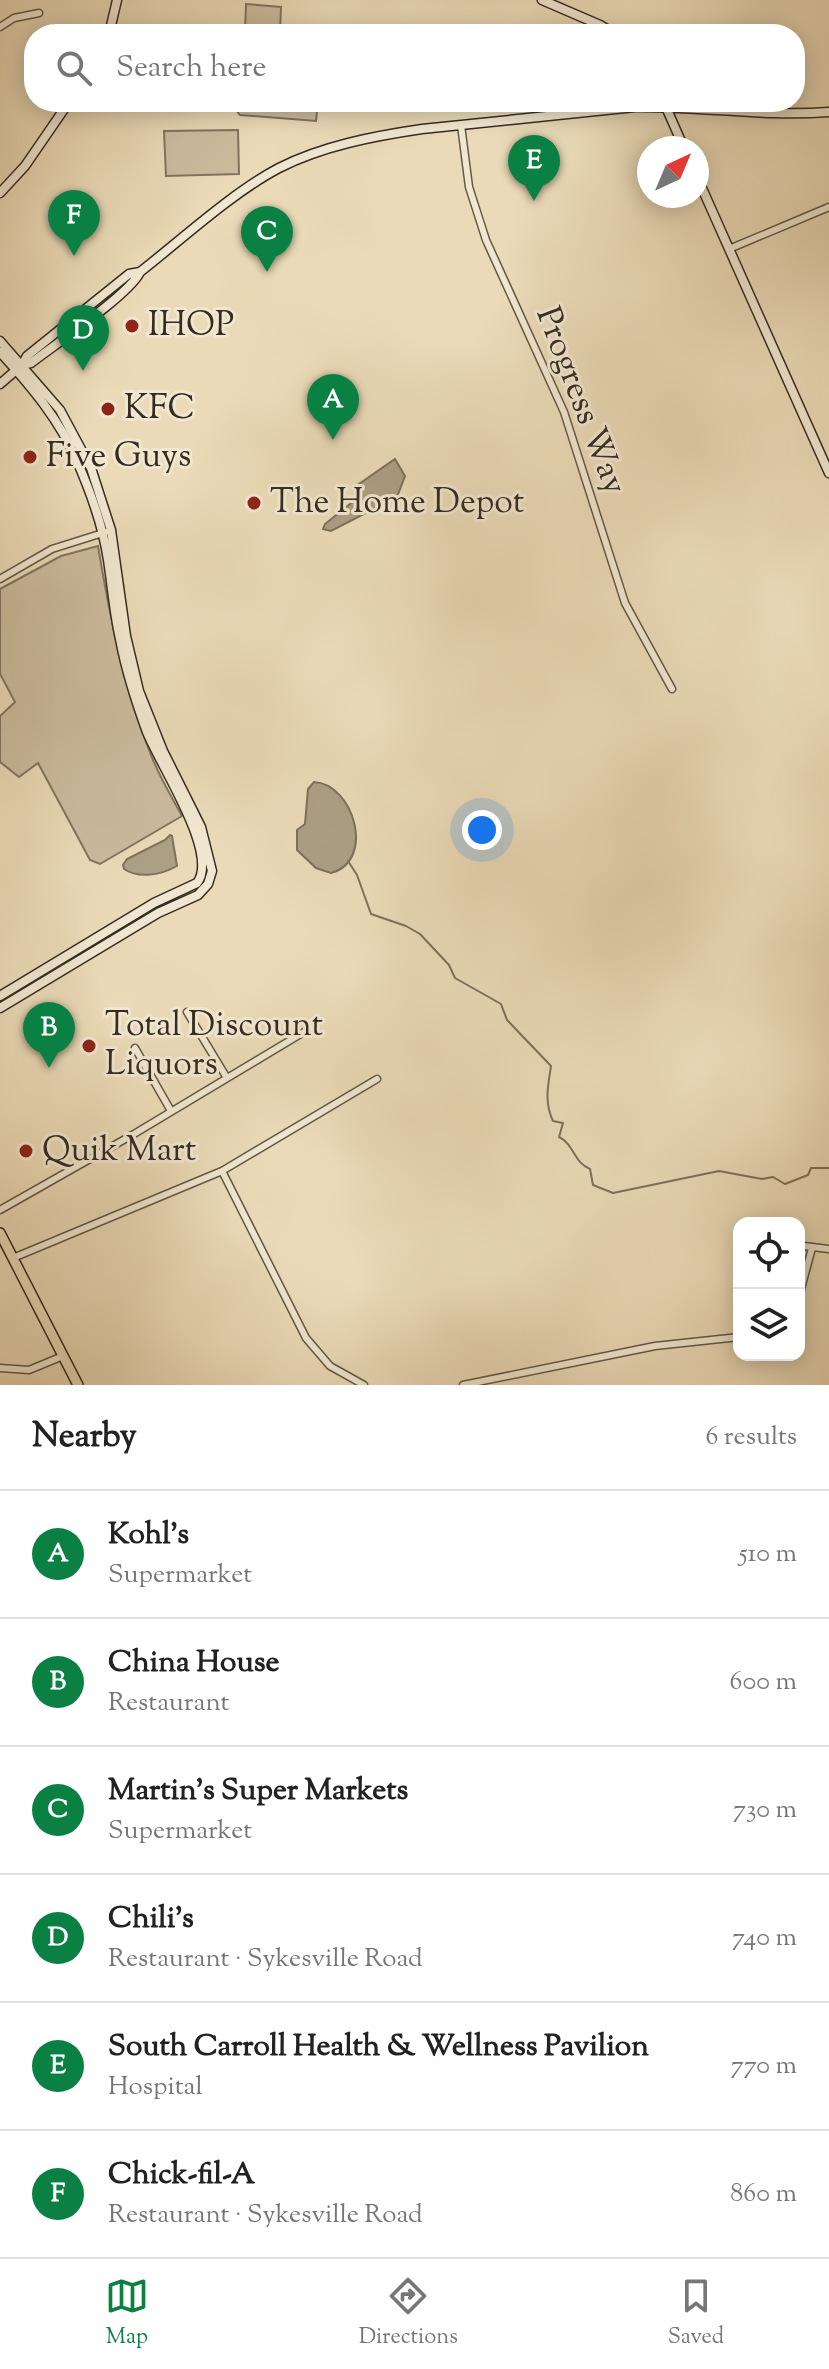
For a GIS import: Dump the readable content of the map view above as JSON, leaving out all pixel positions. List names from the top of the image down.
{
  "streets": {
    "street": ["Progress Way"]
  },
  "places": [
    "IHOP",
    "KFC",
    "Five Guys",
    "The Home Depot",
    "Total Discount Liquors",
    "Quik Mart"
  ],
  "north": "top right",
  "page": {
    "search": "Search here",
    "pins": [
      "E",
      "F",
      "C",
      "D",
      "A",
      "B"
    ],
    "heading": ["Nearby", "6 results"],
    "list": [
      {
        "mark": "A",
        "name": "Kohl's",
        "note": "Supermarket",
        "value": "510 m"
      },
      {
        "mark": "B",
        "name": "China House",
        "note": "Restaurant",
        "value": "600 m"
      },
      {
        "mark": "C",
        "name": "Martin's Super Markets",
        "note": "Supermarket",
        "value": "730 m"
      },
      {
        "mark": "D",
        "name": "Chili's",
        "note": "Restaurant · Sykesville Road",
        "value": "740 m"
      },
      {
        "mark": "E",
        "name": "South Carroll Health & Wellness Pavilion",
        "note": "Hospital",
        "value": "770 m"
      },
      {
        "mark": "F",
        "name": "Chick-fil-A",
        "note": "Restaurant · Sykesville Road",
        "value": "860 m"
      }
    ],
    "nav": ["Map", "Directions", "Saved"]
  }
}
